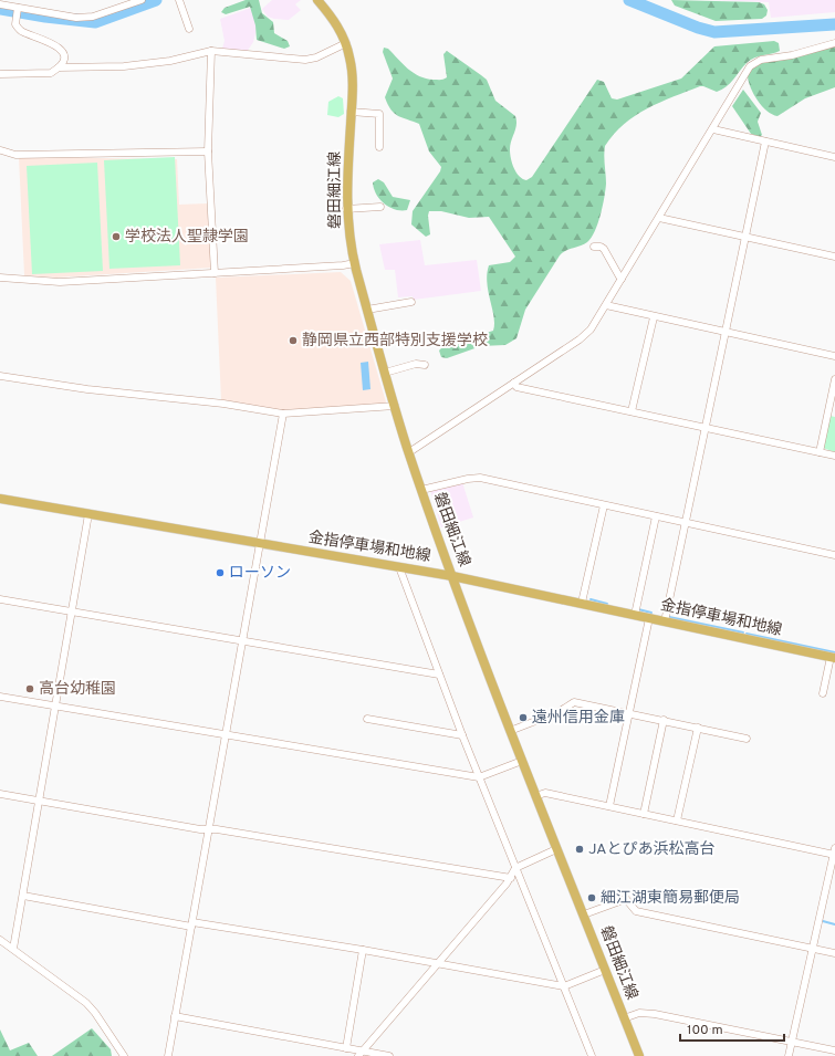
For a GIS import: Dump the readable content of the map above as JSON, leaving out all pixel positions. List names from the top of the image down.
{
  "streets": {
    "main road": ["磐田細江線", "金指停車場和地線"]
  },
  "crossings": [
    ["磐田細江線", "金指停車場和地線"]
  ],
  "places": [
    "学校法人聖隷学園",
    "静岡県立西部特別支援学校",
    "ローソン",
    "高台幼稚園",
    "遠州信用金庫",
    "JAとぴあ浜松高台",
    "細江湖東簡易郵便局"
  ],
  "scale_bar": "100 m"
}
